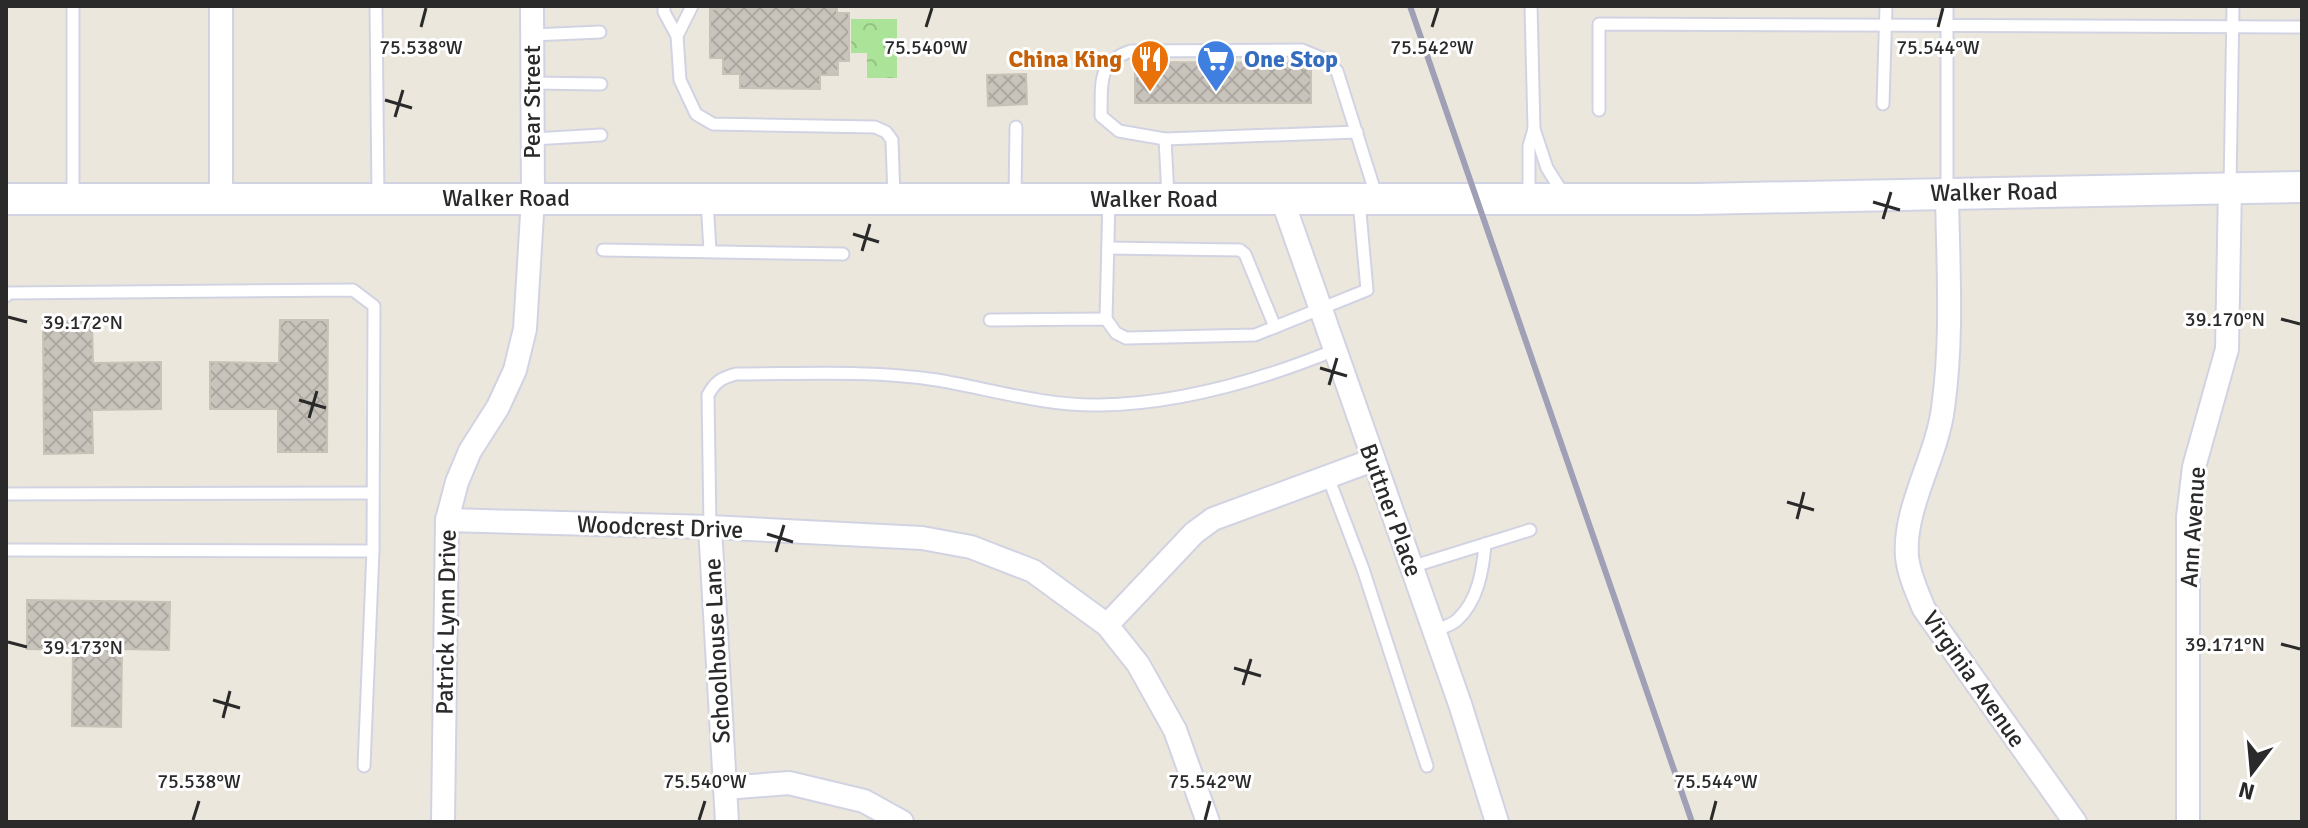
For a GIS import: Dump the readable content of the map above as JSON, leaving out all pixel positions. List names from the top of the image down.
{
  "streets": {
    "street": [
      "Pear Street",
      "Walker Road",
      "Buttner Place",
      "Woodcrest Drive",
      "Ann Avenue",
      "Patrick Lynn Drive",
      "Schoolhouse Lane",
      "Virginia Avenue"
    ]
  },
  "crossings": [
    ["Pear Street", "Walker Road"],
    ["Pear Street", "Patrick Lynn Drive"],
    ["Walker Road", "Buttner Place"],
    ["Walker Road", "Ann Avenue"],
    ["Walker Road", "Patrick Lynn Drive"],
    ["Walker Road", "Virginia Avenue"],
    ["Woodcrest Drive", "Patrick Lynn Drive"],
    ["Woodcrest Drive", "Schoolhouse Lane"]
  ],
  "places": {
    "restaurant": ["China King"],
    "supermarket": ["One Stop"]
  },
  "north": "bottom",
  "coordinates": [
    "75.538°W",
    "75.540°W",
    "75.542°W",
    "75.544°W",
    "39.170°N",
    "39.172°N",
    "39.171°N",
    "39.173°N"
  ]
}
